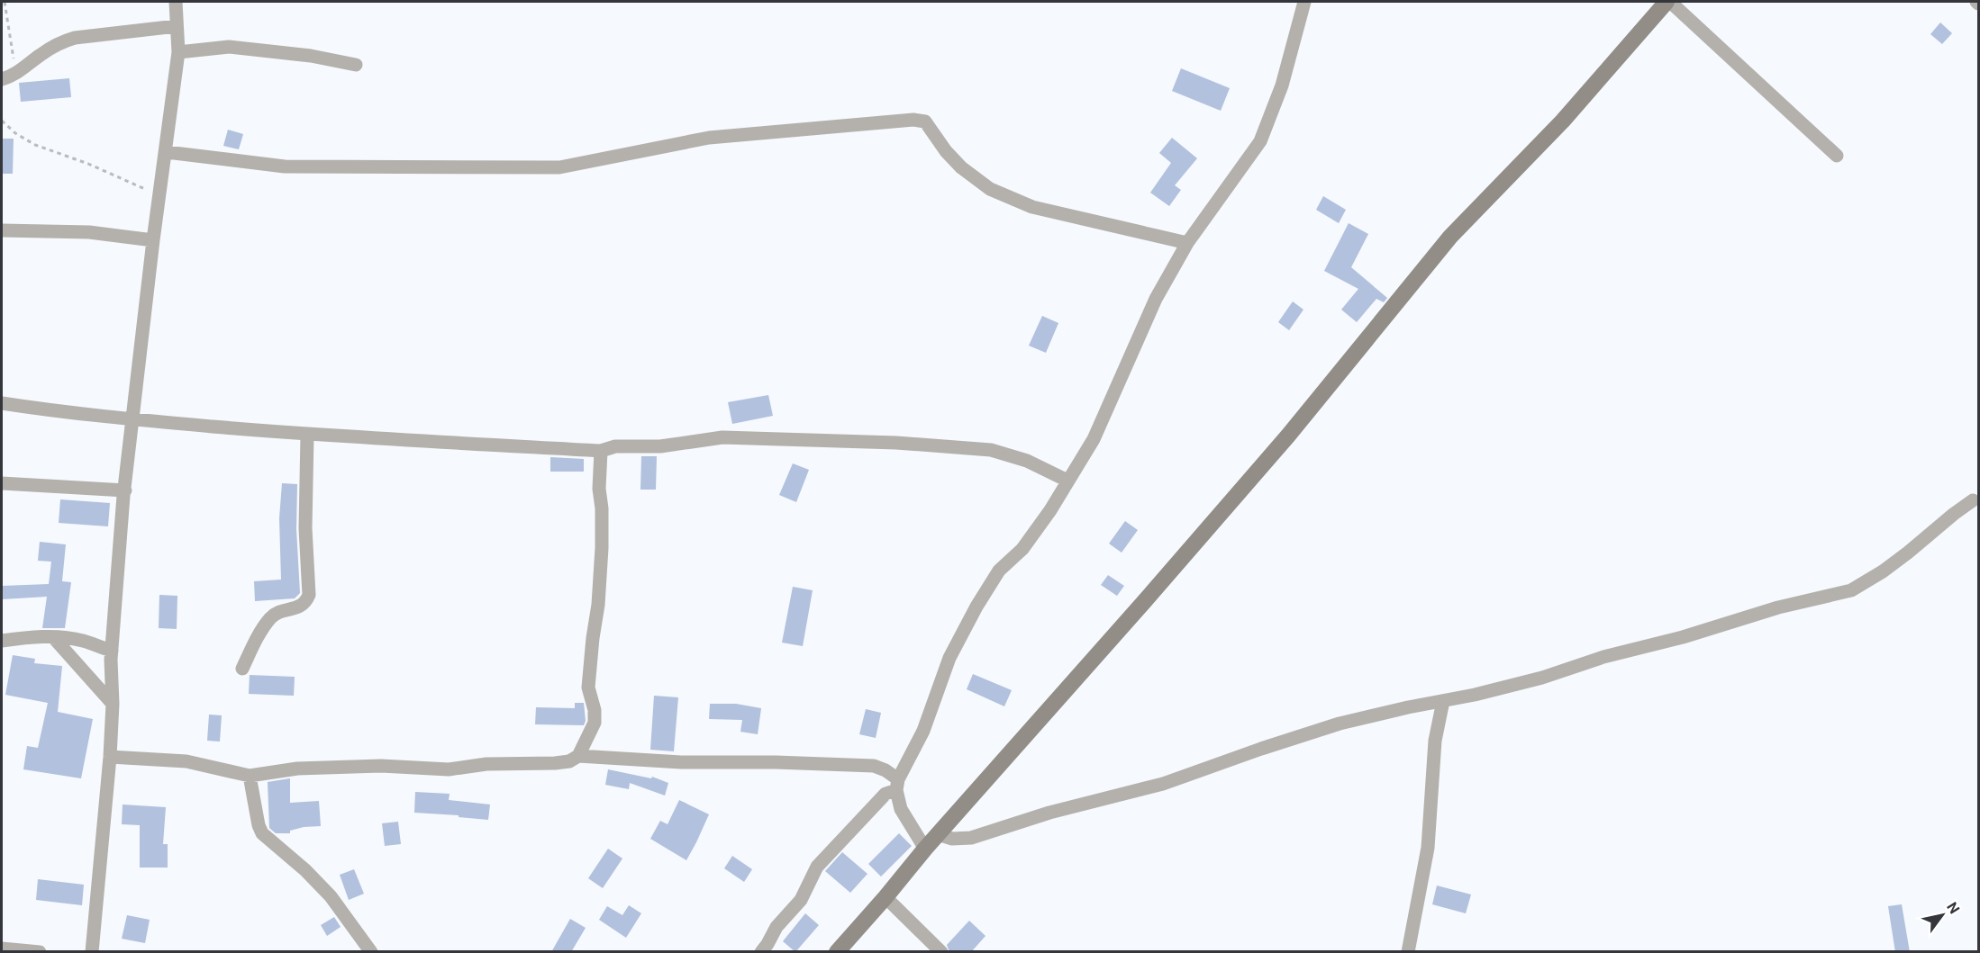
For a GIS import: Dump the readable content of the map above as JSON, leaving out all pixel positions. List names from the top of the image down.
{
  "north": "top right"
}
